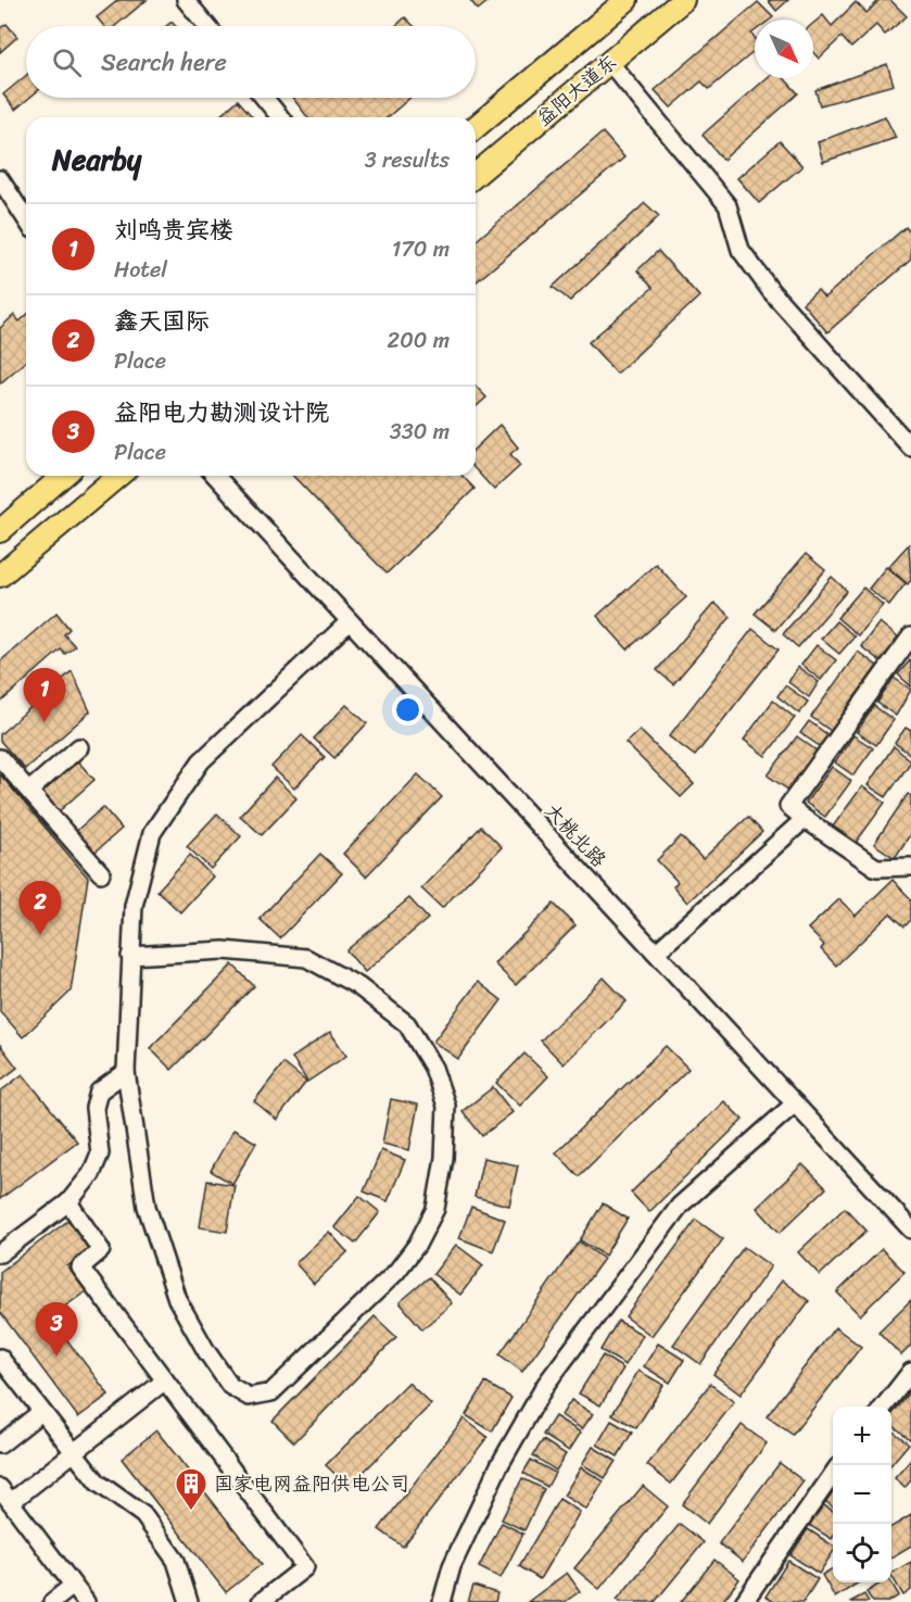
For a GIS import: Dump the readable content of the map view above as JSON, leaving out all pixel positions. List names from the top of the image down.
{
  "streets": {
    "main road": ["益阳大道东"],
    "street": ["大桃北路"]
  },
  "places": {
    "building": ["国家电网益阳供电公司"]
  },
  "north": "bottom right",
  "page": {
    "search": "Search here",
    "heading": ["Nearby", "3 results"],
    "list": [
      {
        "mark": "1",
        "name": "刘鸣贵宾楼",
        "note": "Hotel",
        "value": "170 m"
      },
      {
        "mark": "2",
        "name": "鑫天国际",
        "note": "Place",
        "value": "200 m"
      },
      {
        "mark": "3",
        "name": "益阳电力勘测设计院",
        "note": "Place",
        "value": "330 m"
      }
    ],
    "pins": ["1", "2", "3"],
    "map_buttons": ["+", "−"]
  }
}
